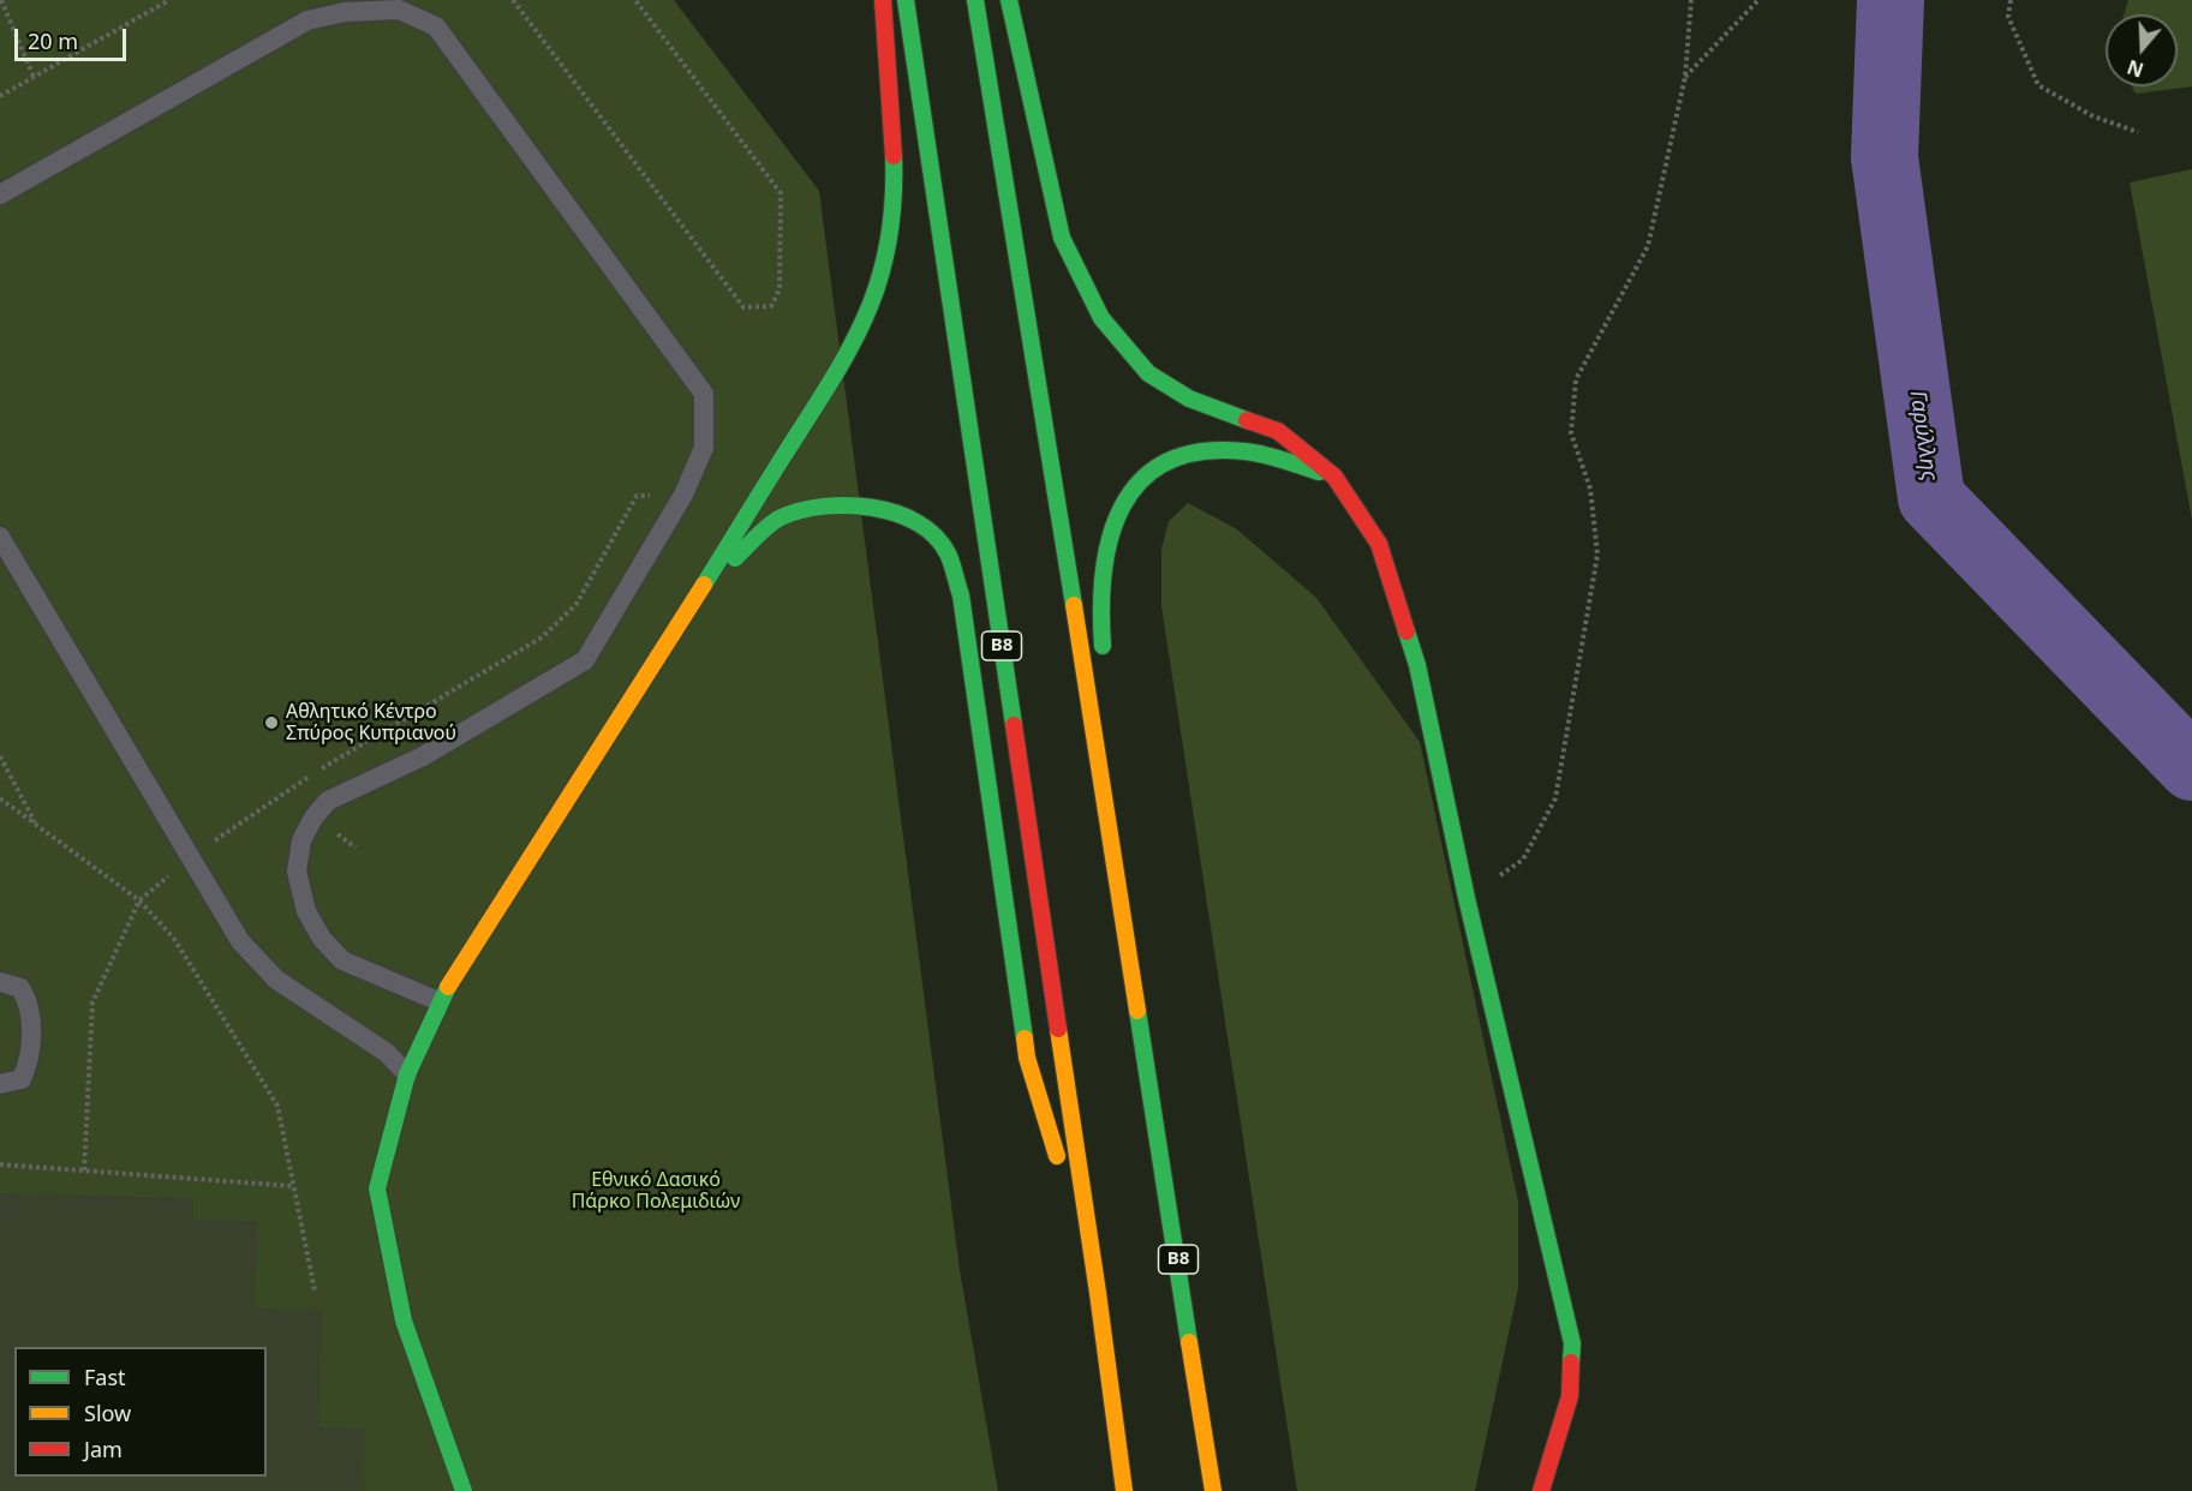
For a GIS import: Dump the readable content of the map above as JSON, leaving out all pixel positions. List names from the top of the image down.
{
  "streets": {
    "main road": ["B8"]
  },
  "water": ["Γαρύλλης"],
  "parks": ["Εθνικό Δασικό Πάρκο Πολεμιδιών"],
  "places": ["Αθλητικό Κέντρο Σπύρος Κυπριανού"],
  "legend": ["Fast", "Slow", "Jam"],
  "scale_bar": "20 m",
  "north": "bottom"
}
